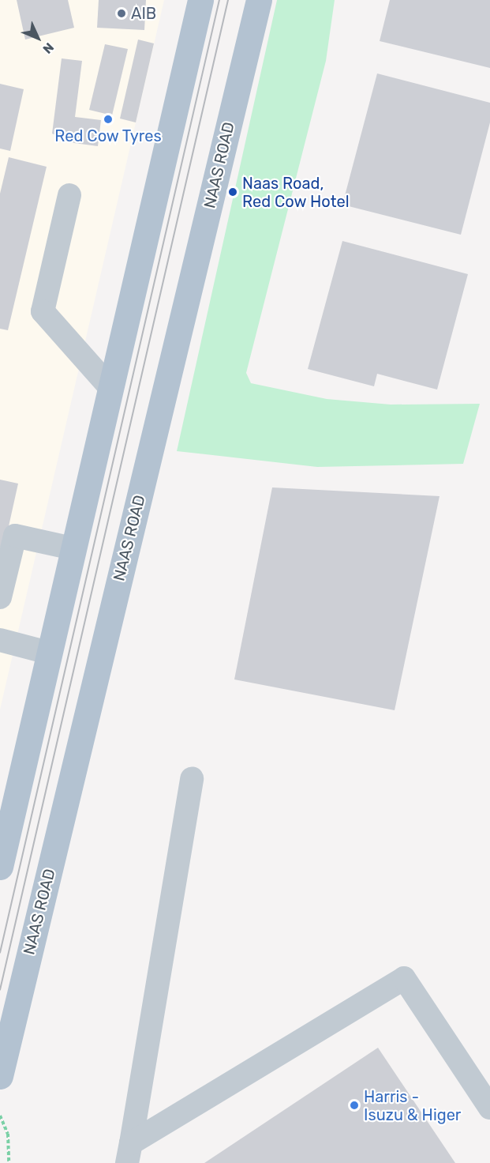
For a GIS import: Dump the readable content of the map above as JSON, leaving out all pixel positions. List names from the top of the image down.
{
  "streets": {
    "main road": ["NAAS ROAD"]
  },
  "places": [
    "AIB",
    "Red Cow Tyres",
    "Naas Road, Red Cow Hotel",
    "Harris - Isuzu & Higer"
  ],
  "north": "bottom right"
}
